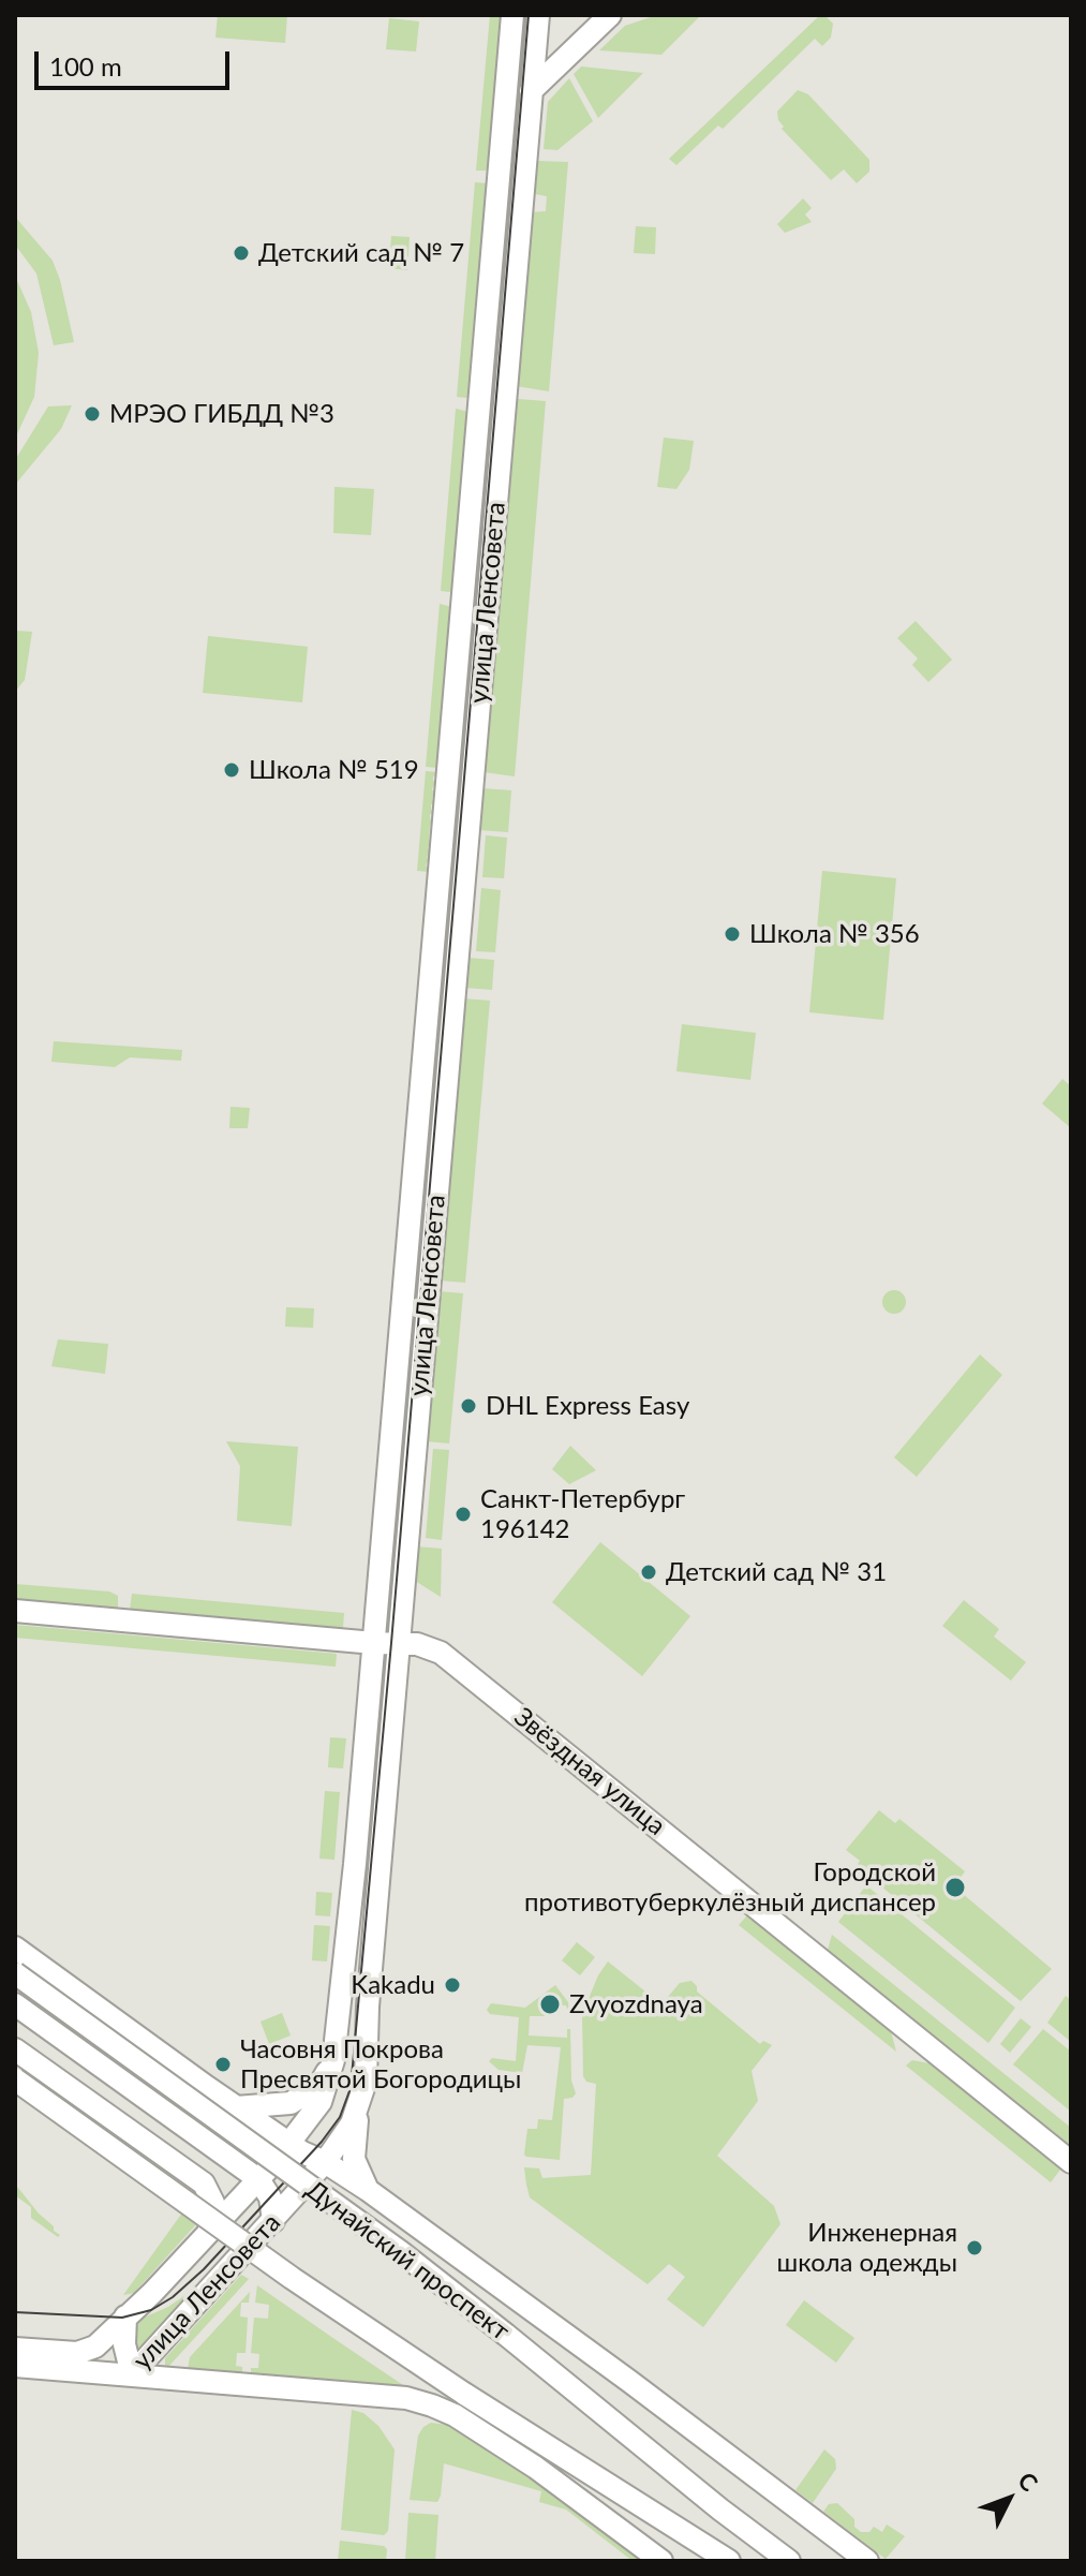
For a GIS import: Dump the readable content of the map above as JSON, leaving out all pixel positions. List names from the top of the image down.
{
  "streets": {
    "street": ["улица Ленсовета", "Звёздная улица", "Дунайский проспект"]
  },
  "crossings": [
    ["улица Ленсовета", "Звёздная улица"]
  ],
  "places": [
    "Детский сад № 7",
    "МРЭО ГИБДД №3",
    "Школа № 519",
    "Школа № 356",
    "DHL Express Easy",
    "Санкт-Петербург 196142",
    "Детский сад № 31",
    "Городской противотуберкулёзный диспансер",
    "Kakadu",
    "Zvyozdnaya",
    "Часовня Покрова Пресвятой Богородицы",
    "Инженерная школа одежды"
  ],
  "scale_bar": "100 m",
  "north": "top right"
}
